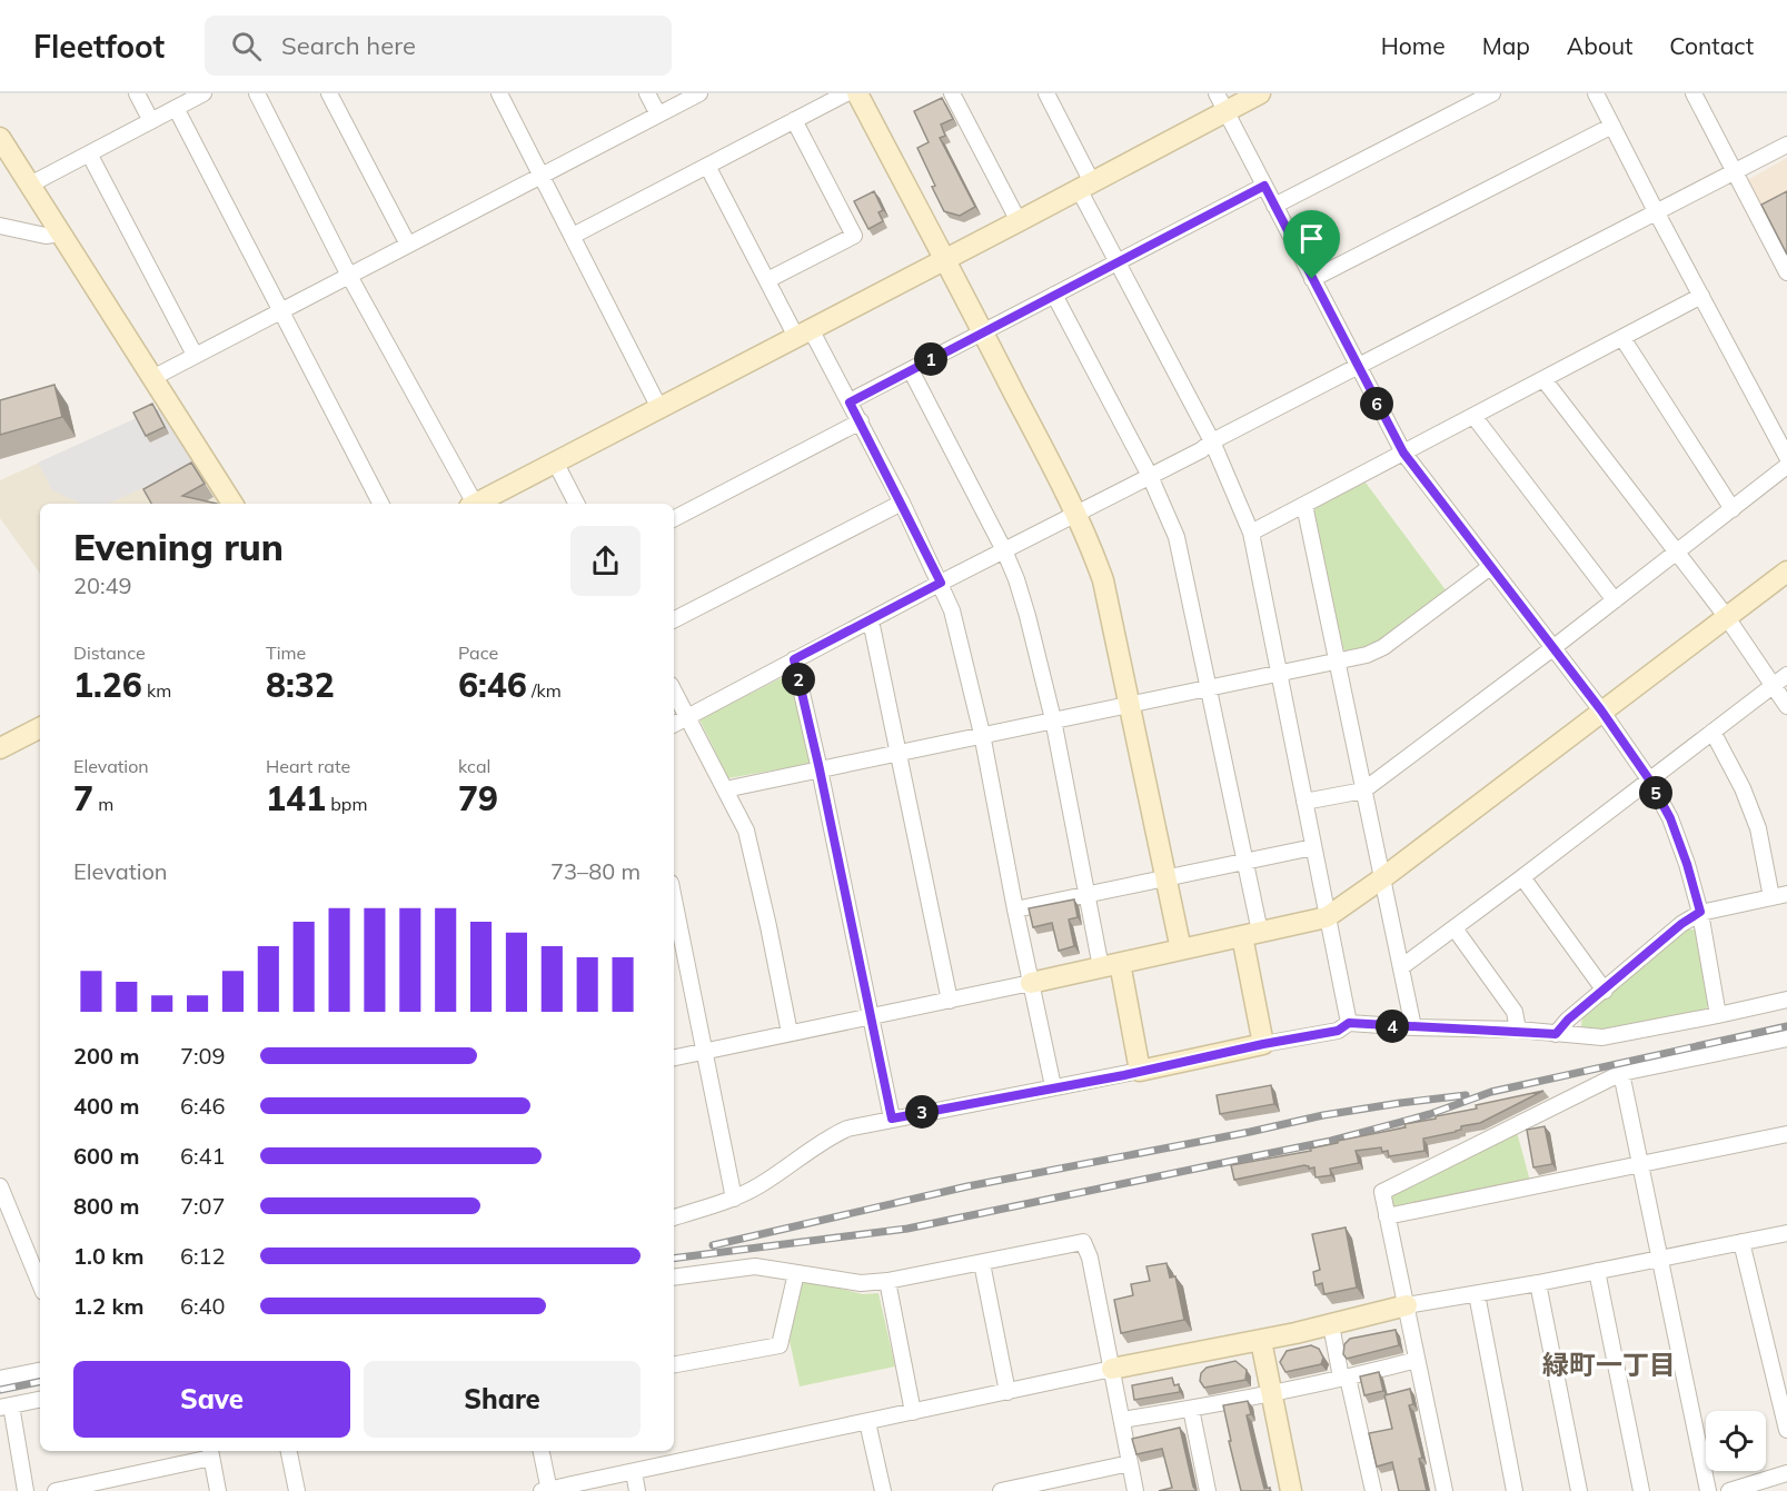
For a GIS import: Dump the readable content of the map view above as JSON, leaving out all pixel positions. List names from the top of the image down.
{
  "districts": ["緑町一丁目"],
  "page": {
    "header": "Fleetfoot",
    "search": "Search here",
    "nav": [
      "Home",
      "Map",
      "About",
      "Contact"
    ],
    "pins": [
      "1",
      "6",
      "2",
      "5",
      "4",
      "3"
    ],
    "heading": ["Evening run", "20:49"],
    "stats": [
      ["Distance", "1.26 km"],
      ["Time", "8:32"],
      ["Pace", "6:46 /km"],
      ["Elevation", "7 m"],
      ["Heart rate", "141 bpm"],
      ["kcal", "79"]
    ],
    "chart": ["Elevation", "73–80 m"],
    "list": [
      {
        "name": "200 m",
        "note": "7:09"
      },
      {
        "name": "400 m",
        "note": "6:46"
      },
      {
        "name": "600 m",
        "note": "6:41"
      },
      {
        "name": "800 m",
        "note": "7:07"
      },
      {
        "name": "1.0 km",
        "note": "6:12"
      },
      {
        "name": "1.2 km",
        "note": "6:40"
      }
    ],
    "buttons": ["Save", "Share"]
  }
}
